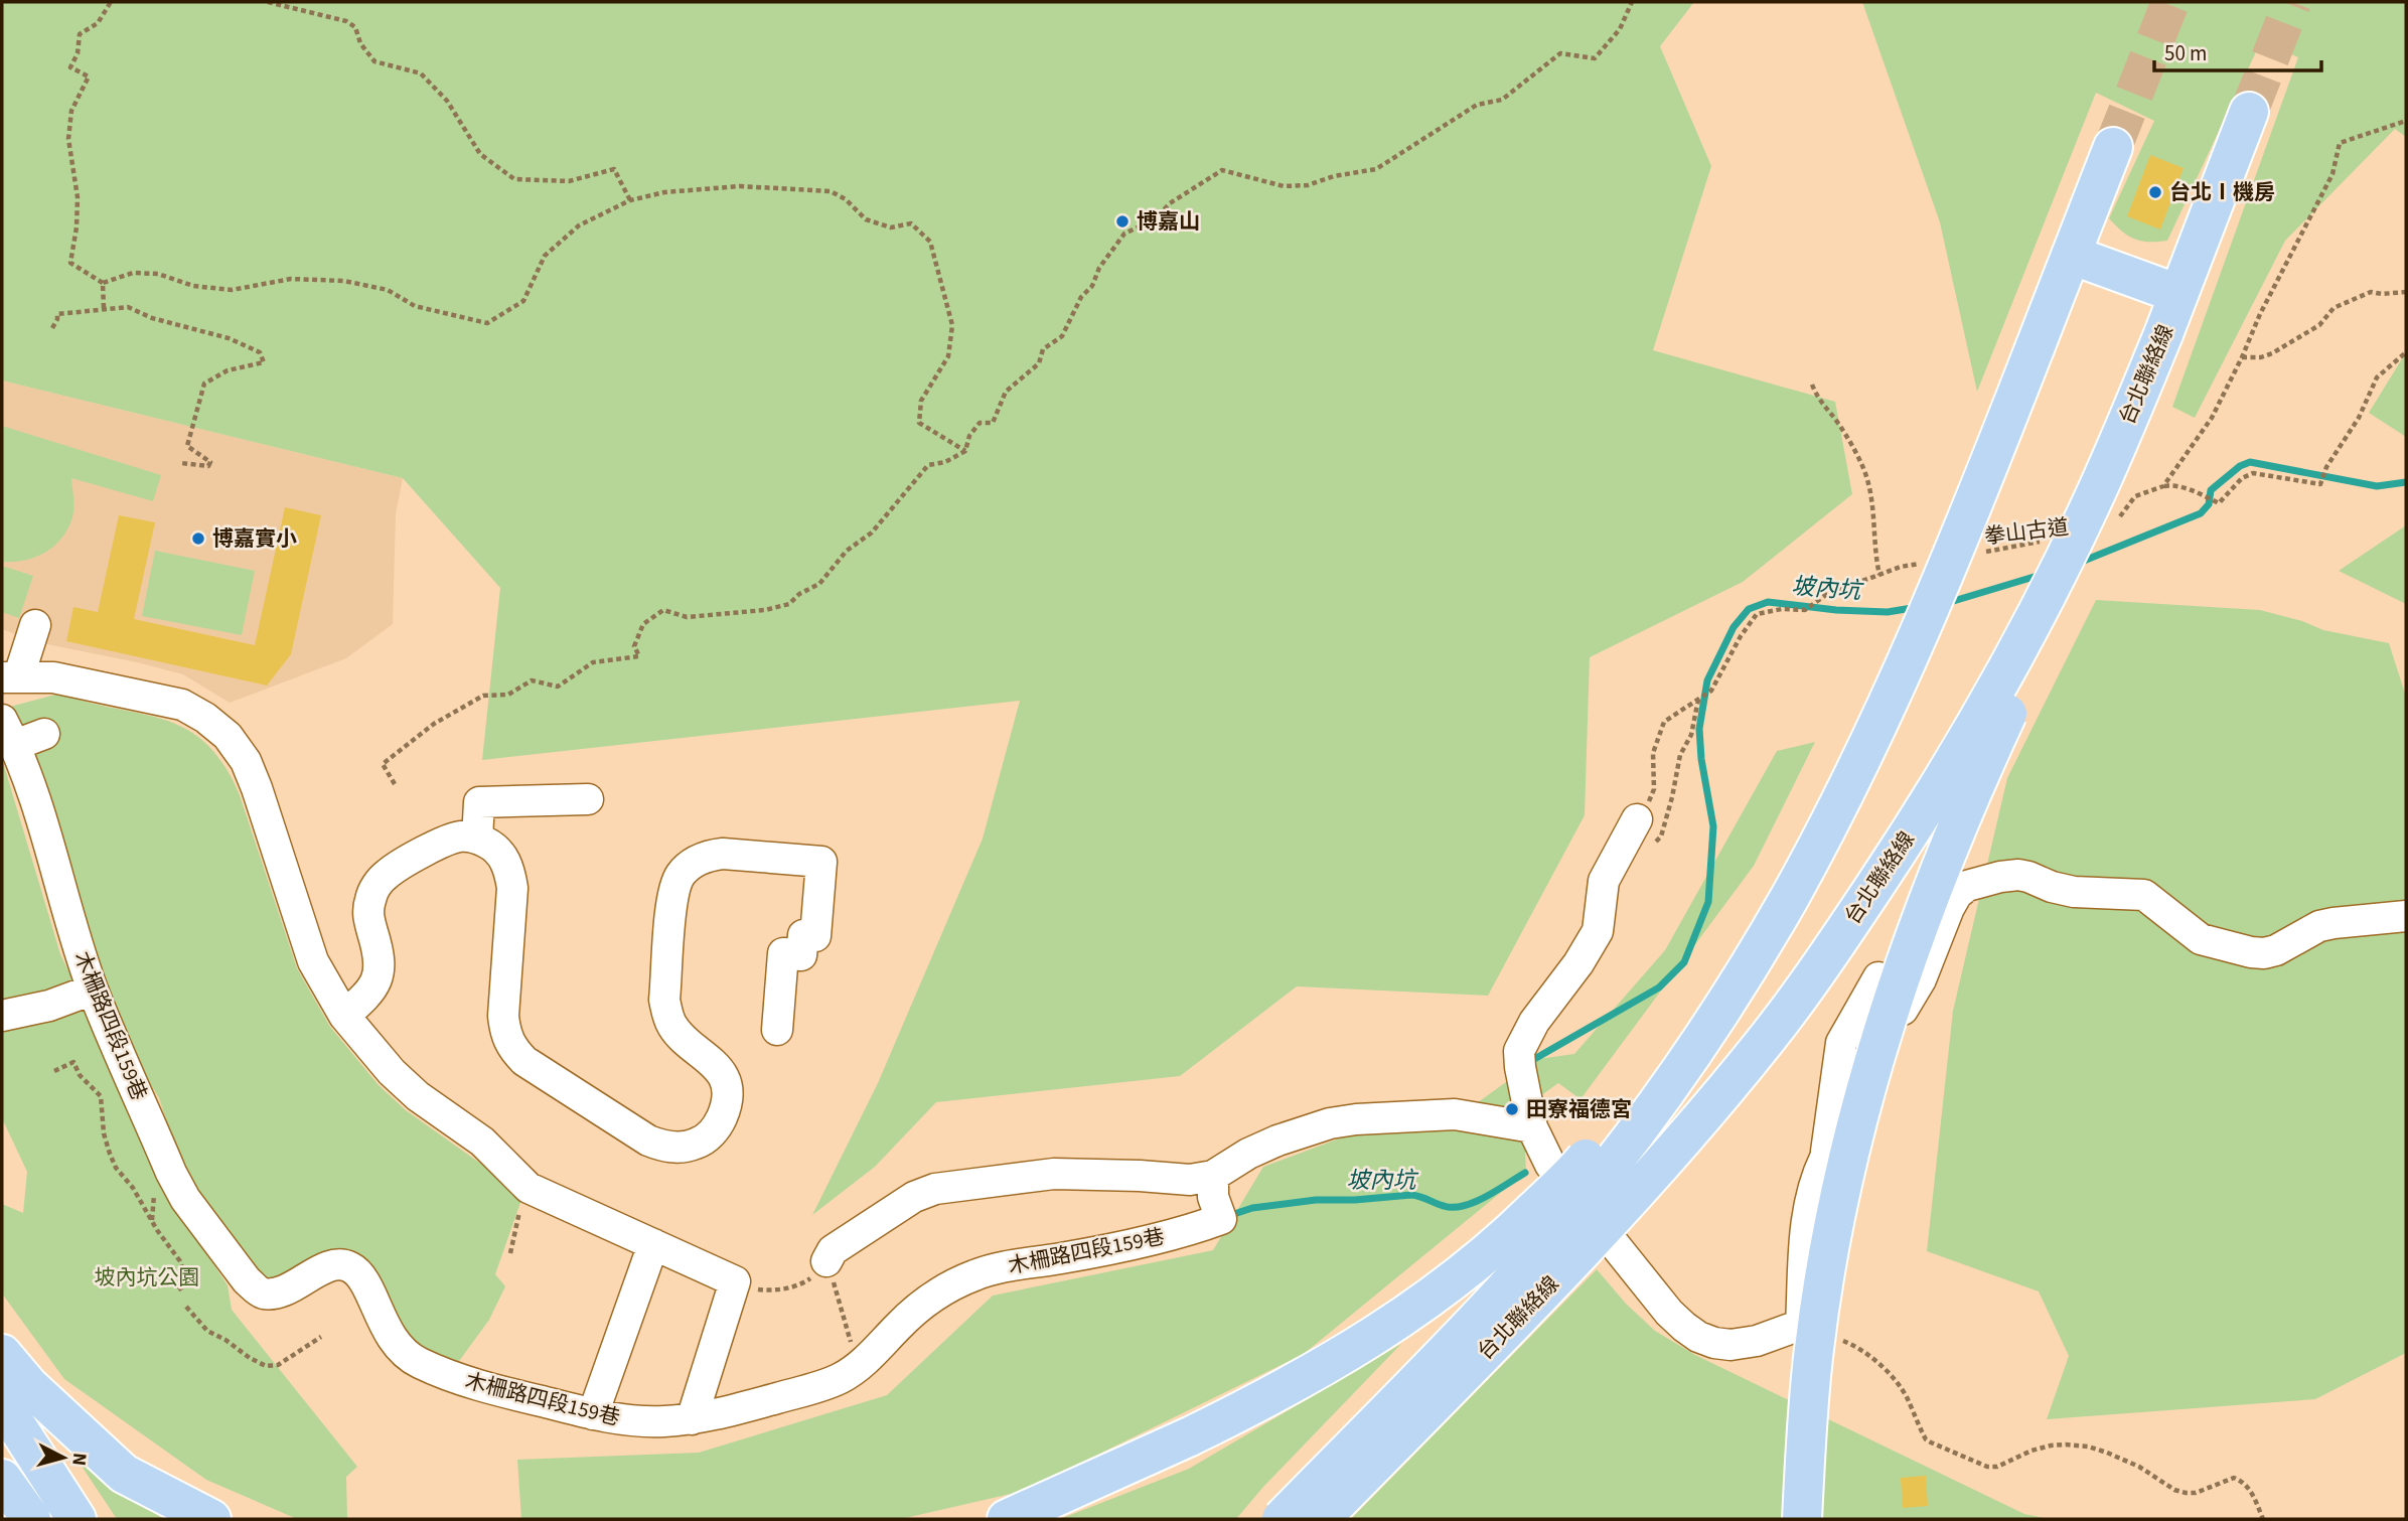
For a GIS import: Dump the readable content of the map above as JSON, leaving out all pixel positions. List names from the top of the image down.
{
  "streets": {
    "highway": ["台北聯絡線"],
    "street": ["木柵路四段159巷"],
    "path": ["拳山古道"]
  },
  "water": ["坡內坑"],
  "parks": ["坡內坑公園"],
  "places": [
    "台北Ⅰ機房",
    "博嘉山",
    "博嘉實小",
    "田寮福德宮"
  ],
  "scale_bar": "50 m",
  "north": "right"
}
